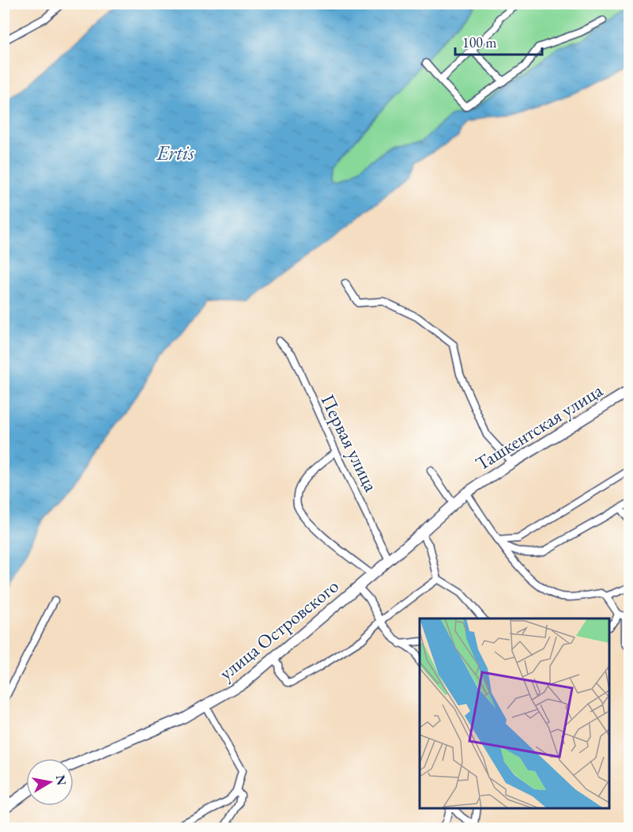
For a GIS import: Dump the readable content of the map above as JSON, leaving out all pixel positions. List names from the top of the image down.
{
  "streets": {
    "main road": ["Ташкентская улица", "улица Островского"],
    "street": ["Первая улица"]
  },
  "crossings": [
    ["Ташкентская улица", "улица Островского"],
    ["Первая улица", "улица Островского"]
  ],
  "water": ["Ertis"],
  "scale_bar": "100 m",
  "north": "right"
}
